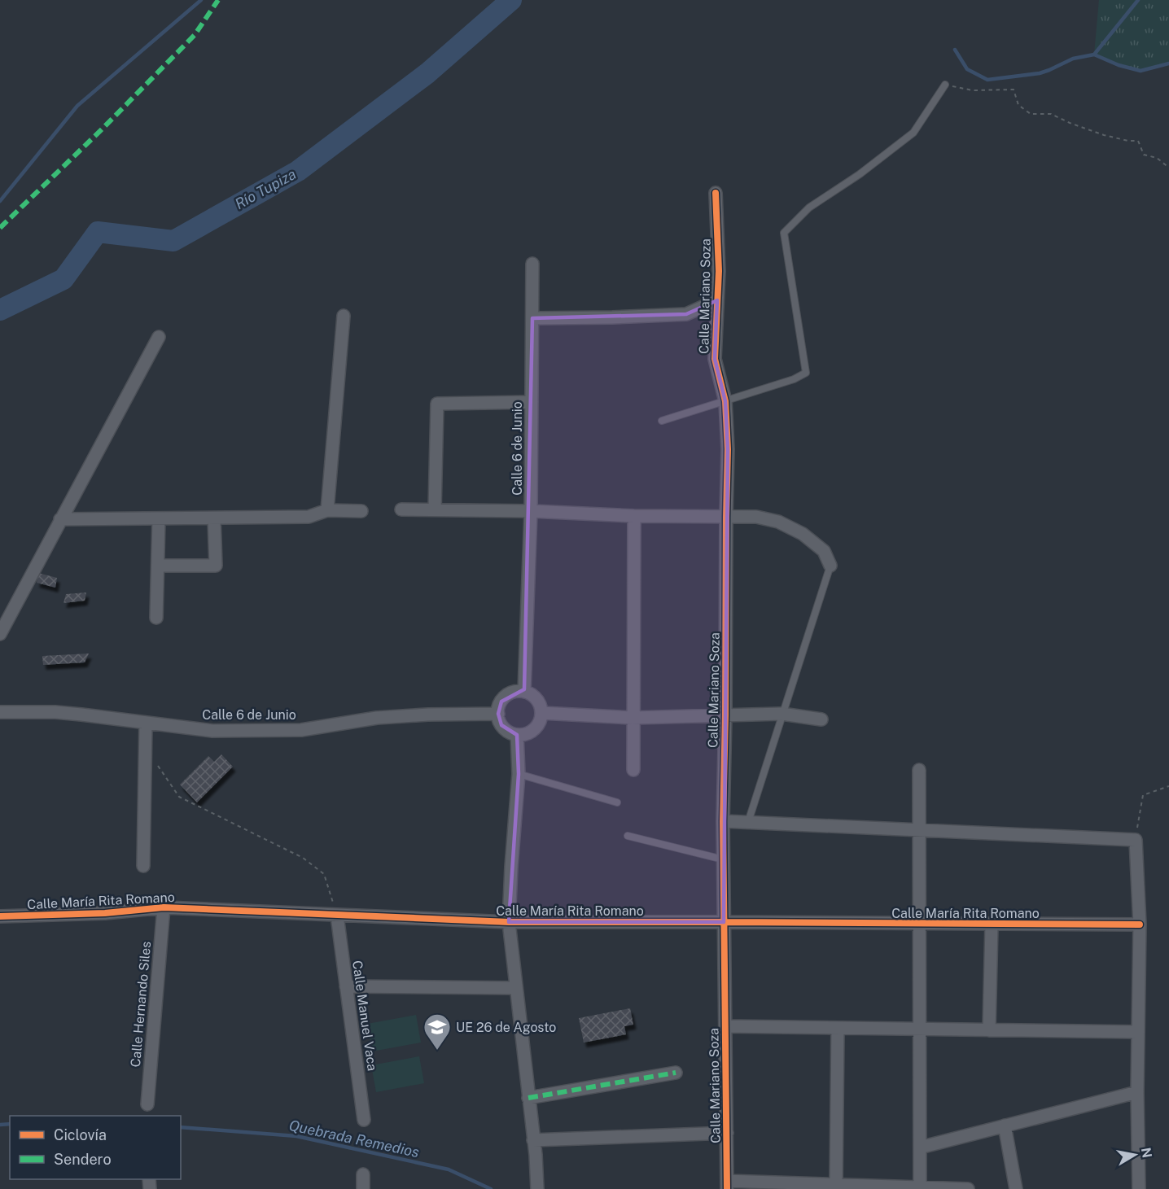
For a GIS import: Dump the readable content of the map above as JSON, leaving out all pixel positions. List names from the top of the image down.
{
  "streets": {
    "street": [
      "Calle Mariano Soza",
      "Calle 6 de Junio",
      "Calle María Rita Romano",
      "Calle Hernando Siles",
      "Calle Manuel Vaca"
    ]
  },
  "crossings": [
    ["Calle Mariano Soza", "Calle María Rita Romano"],
    ["Calle María Rita Romano", "Calle Hernando Siles"],
    ["Calle María Rita Romano", "Calle Manuel Vaca"]
  ],
  "water": ["Río Tupiza", "Quebrada Remedios"],
  "places": {
    "school or university": ["UE 26 de Agosto"]
  },
  "legend": ["Ciclovía", "Sendero"],
  "north": "right"
}
